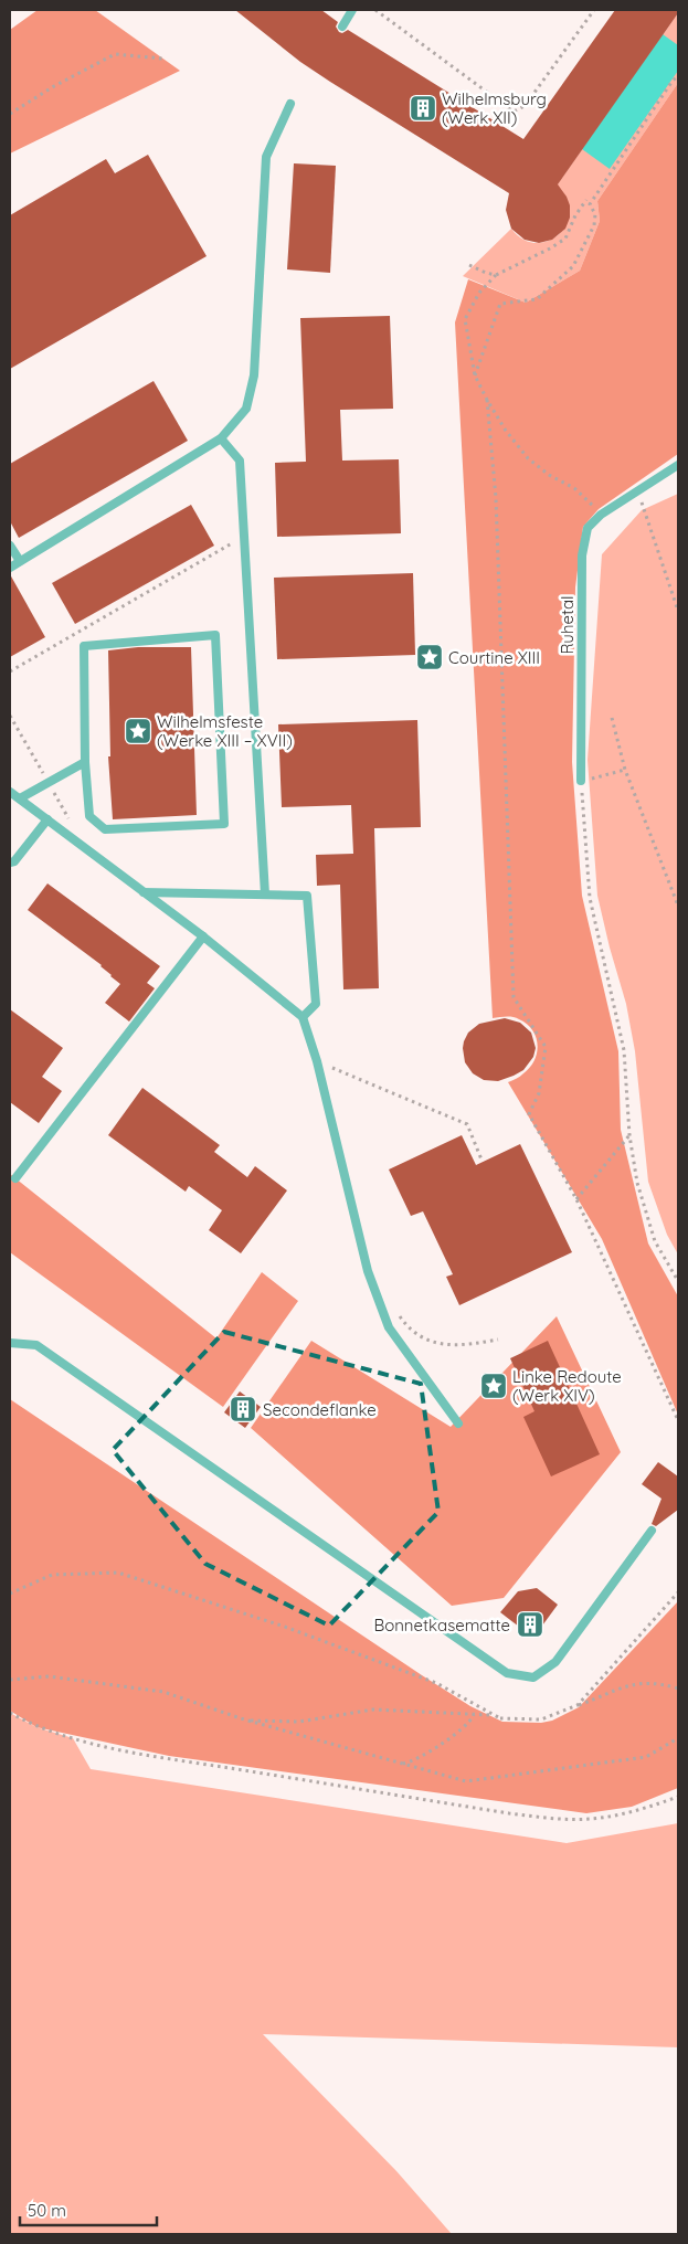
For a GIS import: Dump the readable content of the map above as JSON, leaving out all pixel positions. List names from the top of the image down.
{
  "streets": {
    "lane": ["Ruhetal"]
  },
  "places": {
    "building": ["Wilhelmsburg (Werk XII)", "Secondeflanke", "Bonnetkasematte"],
    "place": ["Courtine XIII", "Wilhelmsfeste (Werke XIII – XVII)", "Linke Redoute (Werk XIV)"]
  },
  "scale_bar": "50 m"
}
